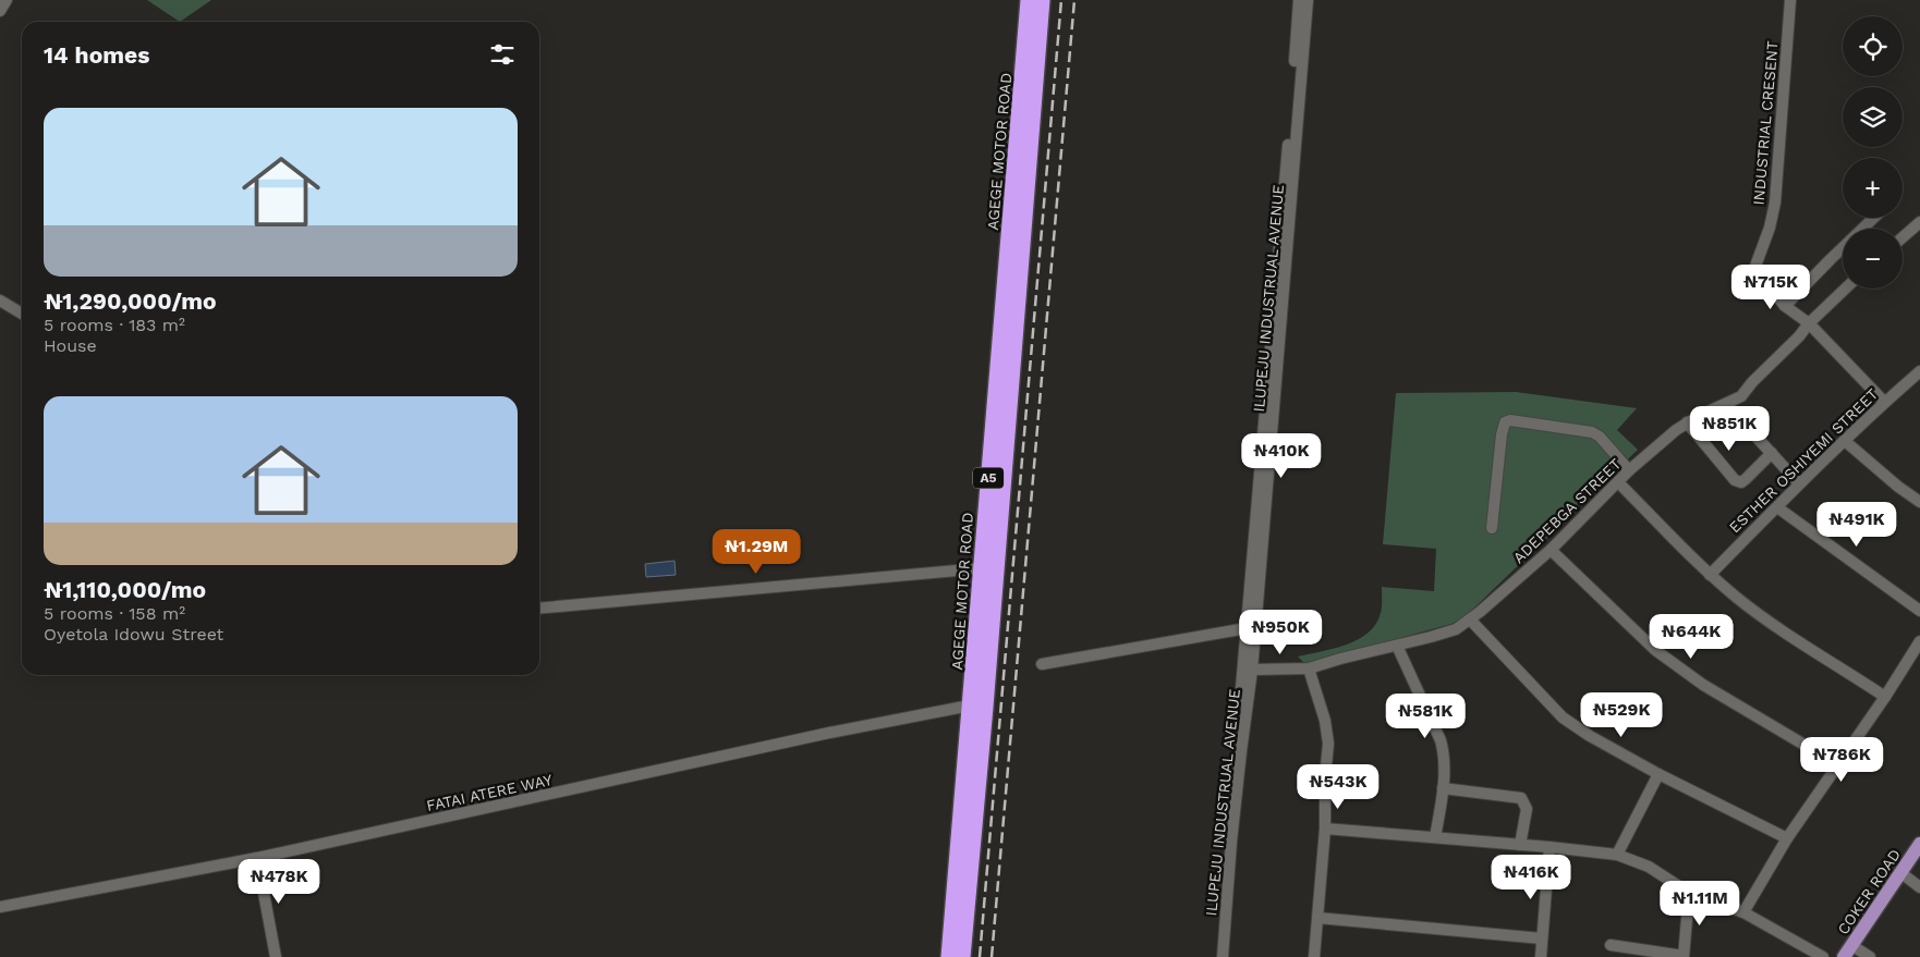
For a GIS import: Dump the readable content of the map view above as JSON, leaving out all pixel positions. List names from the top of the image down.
{
  "streets": {
    "highway": ["AGEGE MOTOR ROAD", "A5"],
    "main road": ["COKER ROAD"],
    "street": [
      "INDUSTRIAL CRESENT",
      "ILUPEJU INDUSTRUAL AVENUE",
      "ESTHER OSHIYEMI STREET",
      "ADEPEBGA STREET",
      "FATAI ATERE WAY"
    ]
  },
  "crossings": [
    ["AGEGE MOTOR ROAD", "FATAI ATERE WAY"],
    ["ILUPEJU INDUSTRUAL AVENUE", "ADEPEBGA STREET"]
  ],
  "page": {
    "map_buttons": ["+", "−"],
    "heading": "14 homes",
    "list": [
      {
        "name": "₦1,290,000/mo",
        "note": "5 rooms · 183 m² · House"
      },
      {
        "name": "₦1,110,000/mo",
        "note": "5 rooms · 158 m² · Oyetola Idowu Street"
      }
    ],
    "price": [
      "₦715K",
      "₦851K",
      "₦410K",
      "₦491K",
      "₦1.29M",
      "₦950K",
      "₦644K",
      "₦529K",
      "₦581K",
      "₦786K",
      "₦543K",
      "₦416K",
      "₦478K",
      "₦1.11M"
    ]
  }
}
